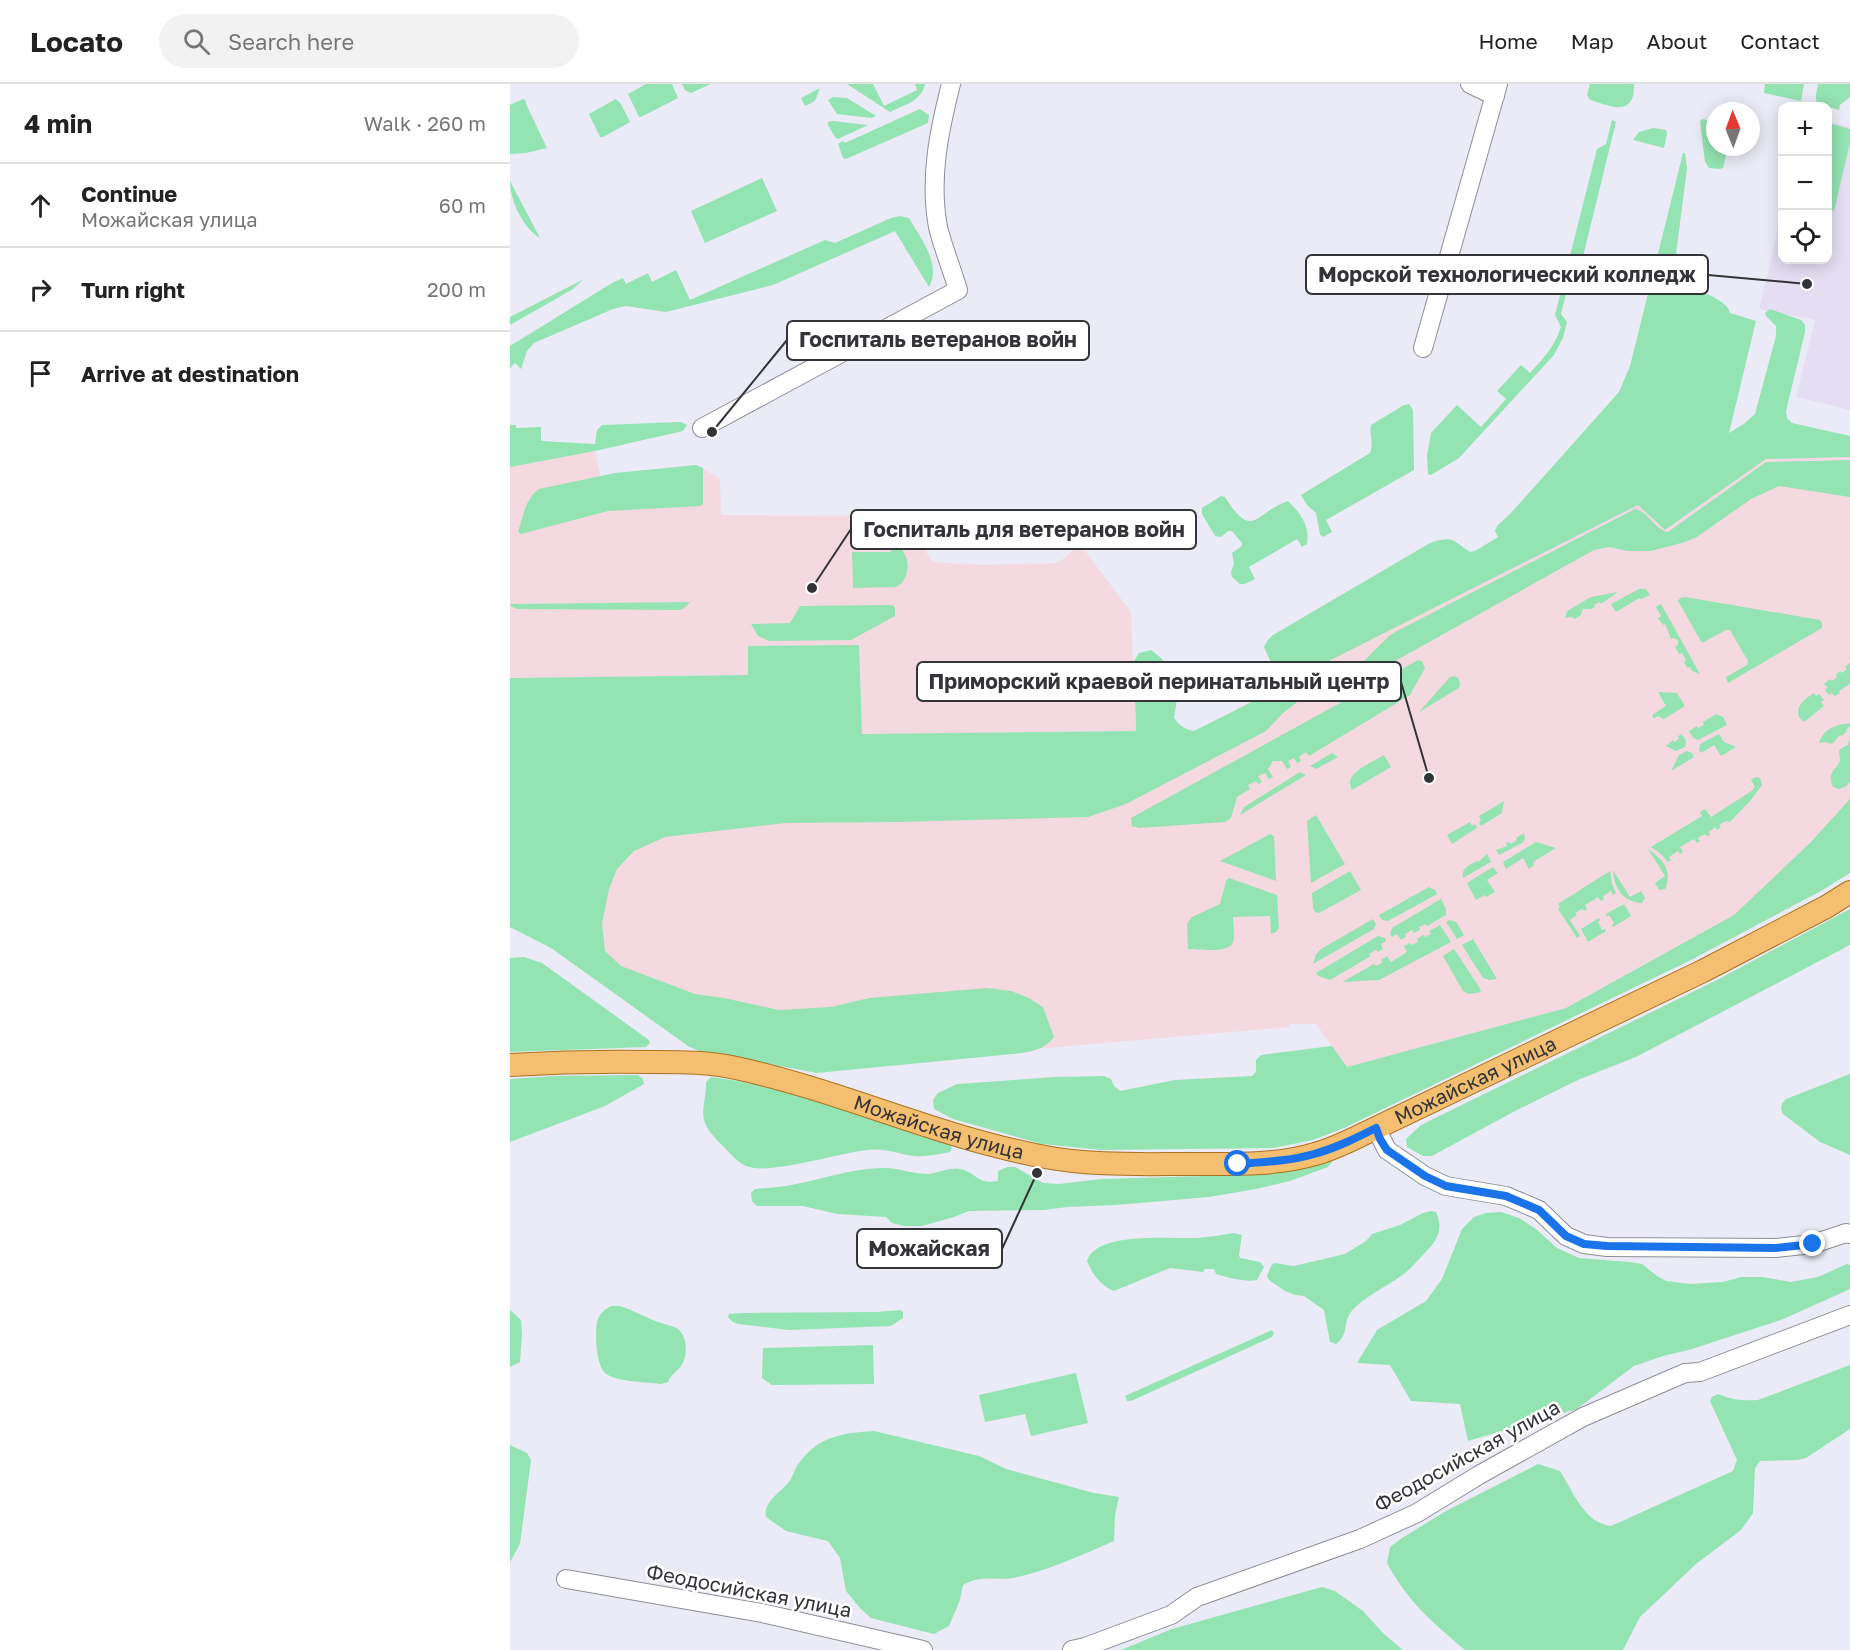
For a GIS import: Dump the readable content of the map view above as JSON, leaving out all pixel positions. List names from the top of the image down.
{
  "streets": {
    "main road": ["Можайская улица"],
    "street": ["Феодосийская улица"]
  },
  "places": [
    "Морской технологический колледж",
    "Госпиталь ветеранов войн",
    "Госпиталь для ветеранов войн",
    "Приморский краевой перинатальный центр",
    "Можайская"
  ],
  "north": "top",
  "page": {
    "header": "Locato",
    "search": "Search here",
    "nav": [
      "Home",
      "Map",
      "About",
      "Contact"
    ],
    "heading": ["4 min", "Walk · 260 m"],
    "map_buttons": ["+", "−"],
    "list": [
      ["Continue", "Можайская улица", "60 m"],
      ["Turn right", "200 m"],
      "Arrive at destination"
    ]
  }
}
